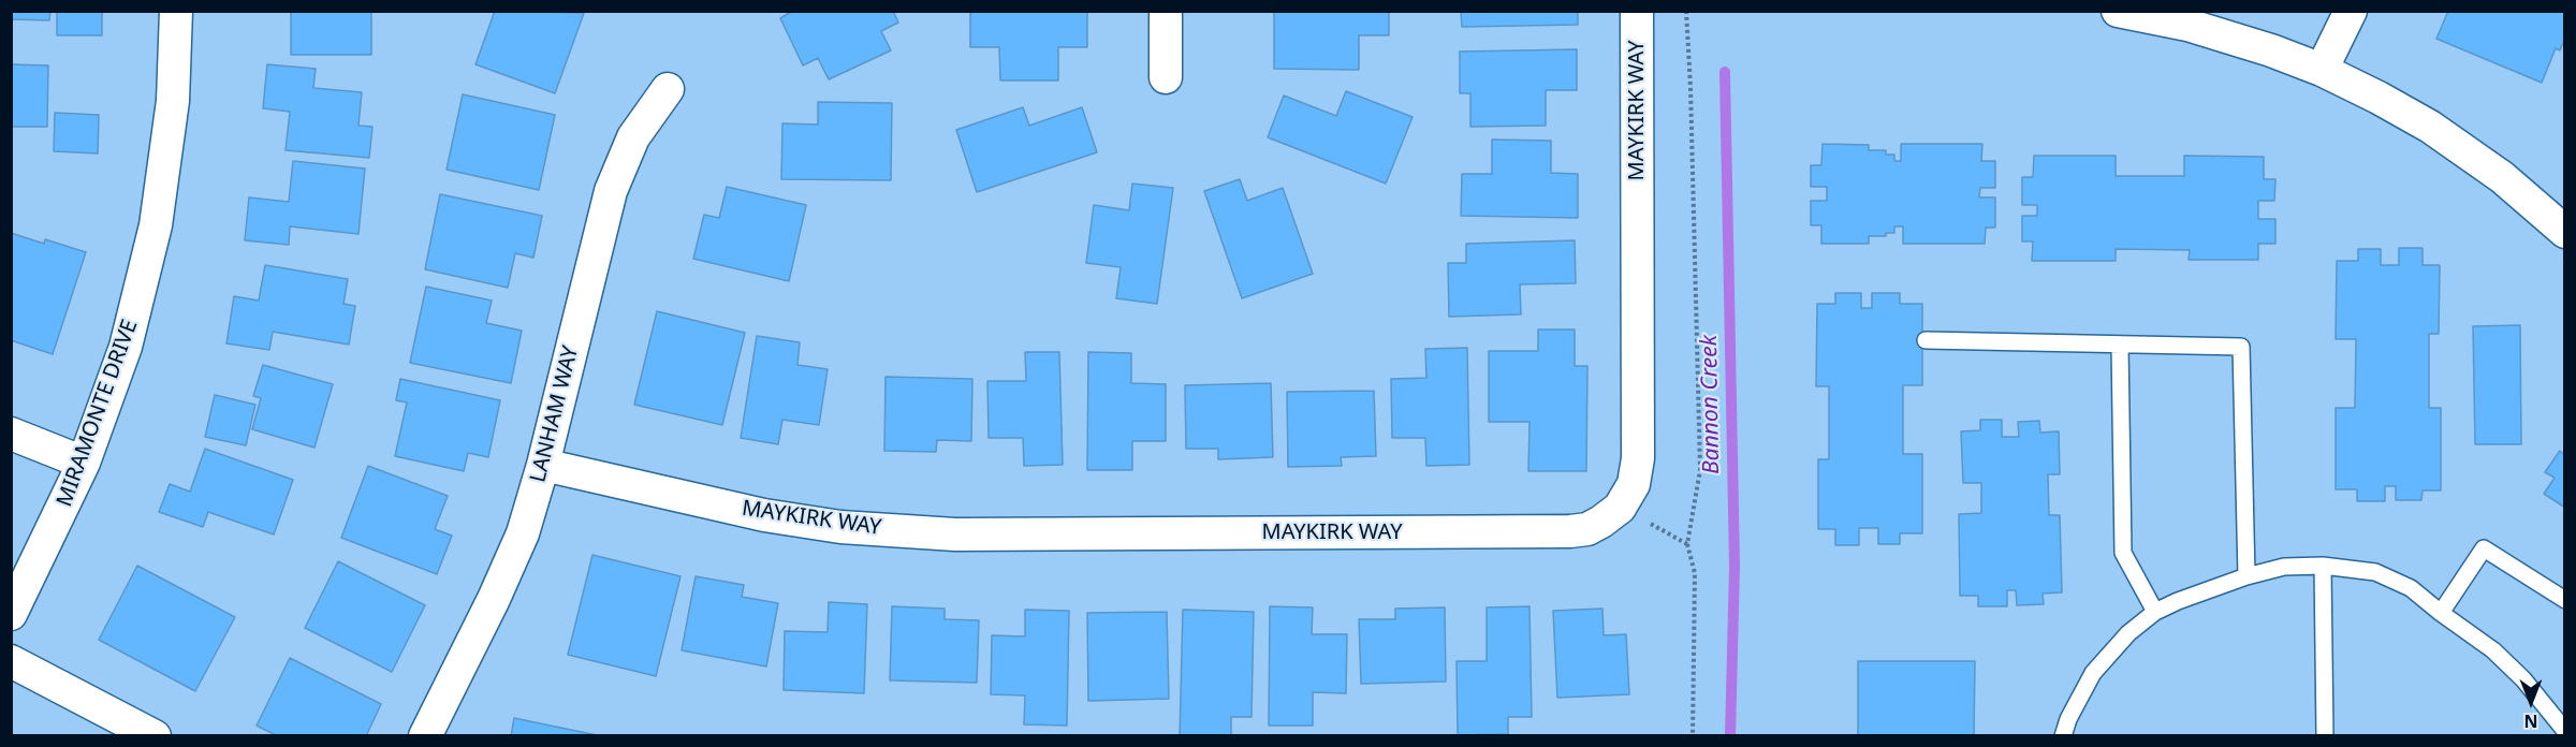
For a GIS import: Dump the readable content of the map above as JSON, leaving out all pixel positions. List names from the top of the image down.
{
  "streets": {
    "street": ["MAYKIRK WAY", "MIRAMONTE DRIVE", "LANHAM WAY"]
  },
  "crossings": [
    ["MAYKIRK WAY", "LANHAM WAY"]
  ],
  "water": ["Bannon Creek"],
  "north": "bottom"
}
